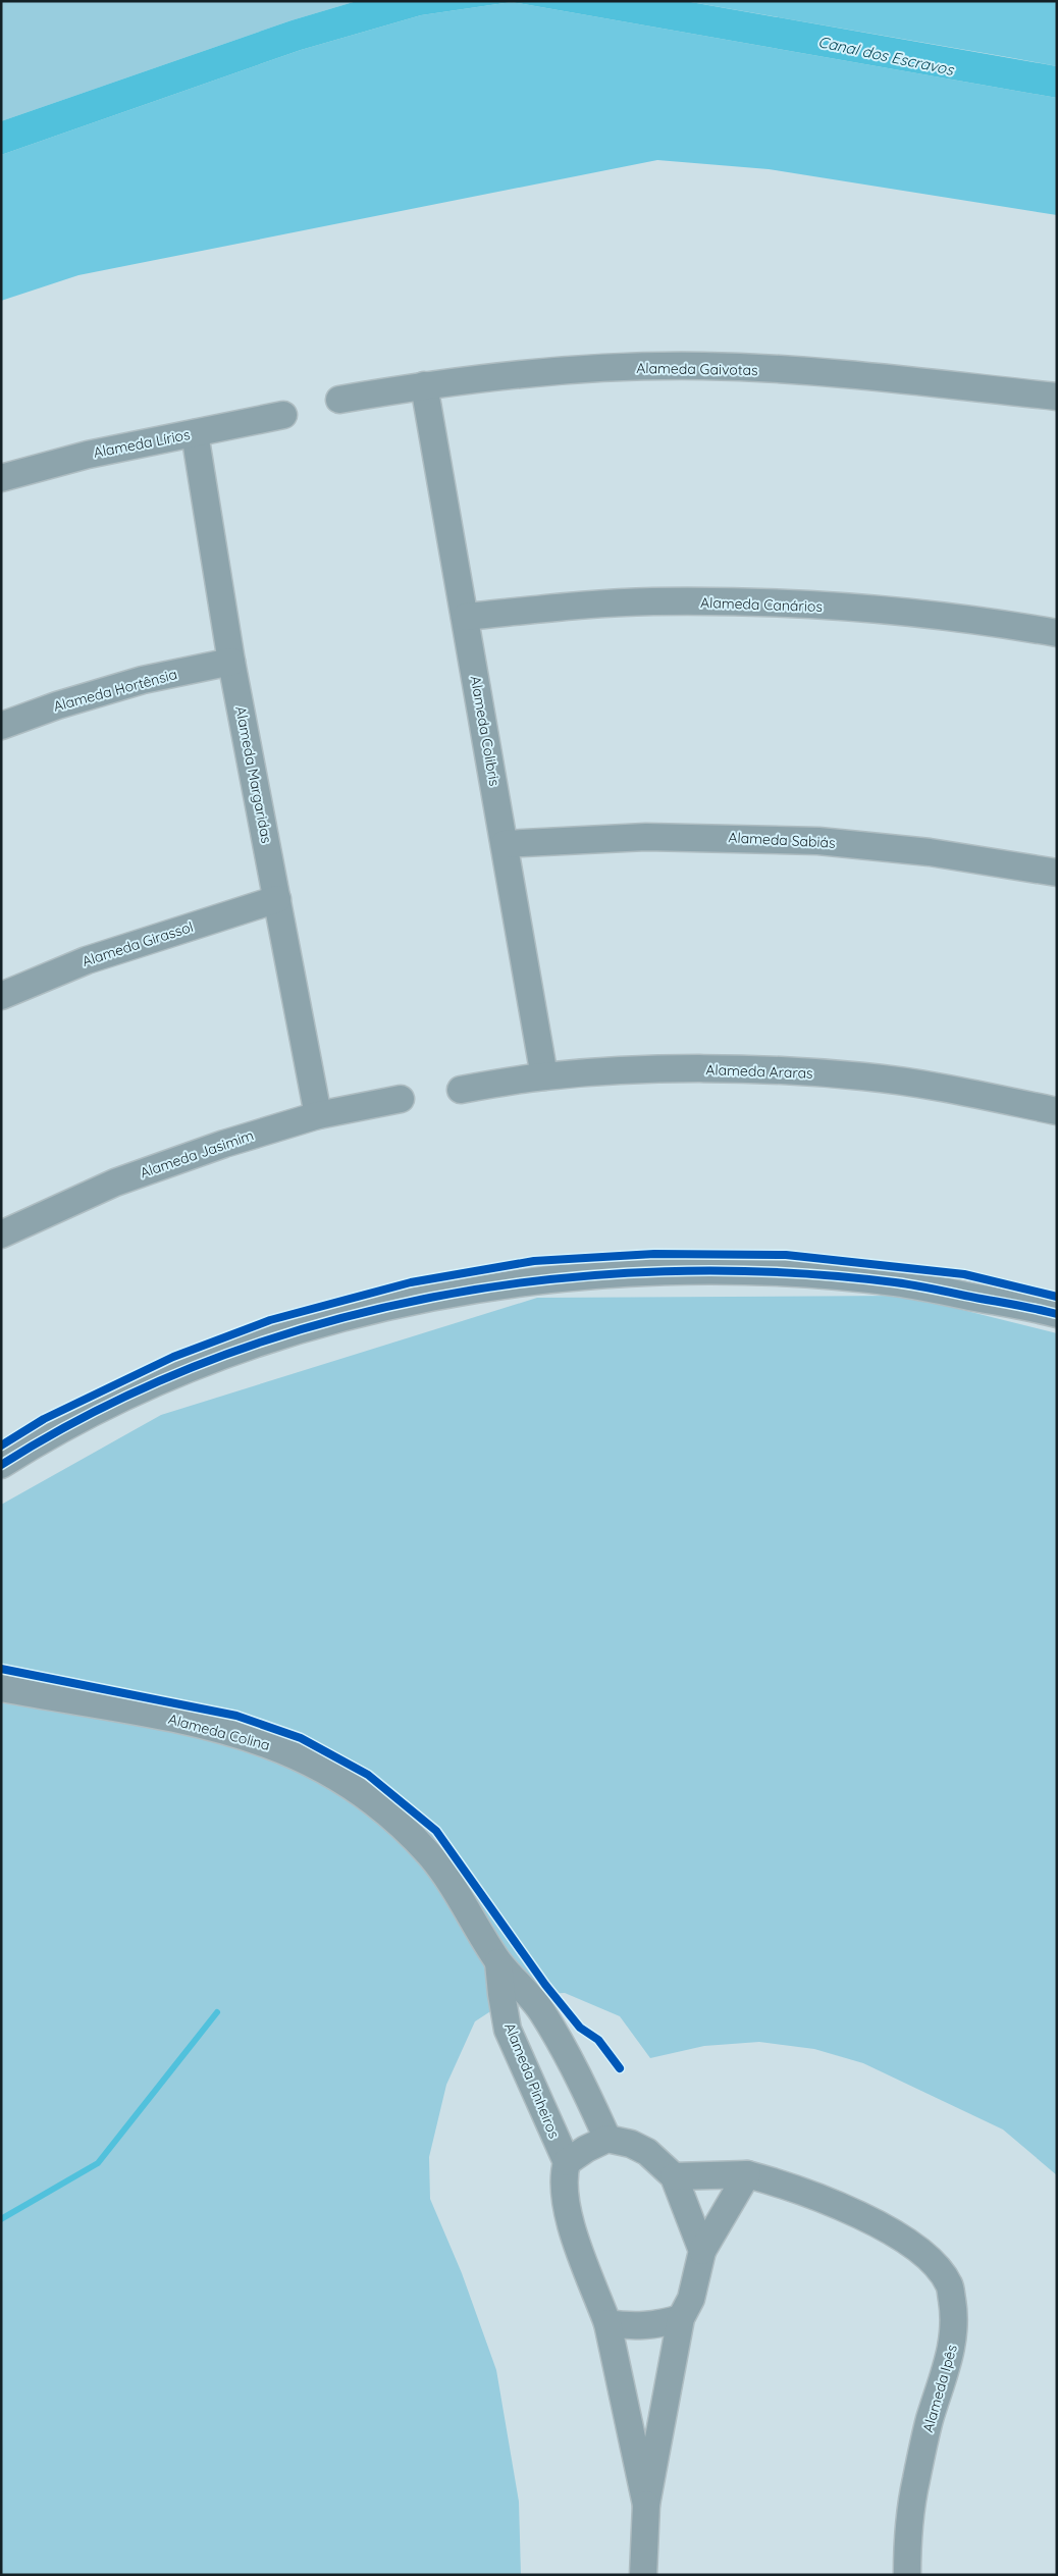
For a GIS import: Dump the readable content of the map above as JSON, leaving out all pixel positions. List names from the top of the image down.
{
  "streets": {
    "street": [
      "Alameda Gaivotas",
      "Alameda Lírios",
      "Alameda Canários",
      "Alameda Hortênsia",
      "Alameda Colibris",
      "Alameda Margaridas",
      "Alameda Sabiás",
      "Alameda Girassol",
      "Alameda Araras",
      "Alameda Jasimim",
      "Alameda Colina",
      "Alameda Pinheiros",
      "Alameda Ipês"
    ]
  },
  "crossings": [
    ["Alameda Gaivotas", "Alameda Colibris"],
    ["Alameda Lírios", "Alameda Margaridas"],
    ["Alameda Canários", "Alameda Colibris"],
    ["Alameda Hortênsia", "Alameda Margaridas"],
    ["Alameda Colibris", "Alameda Sabiás"],
    ["Alameda Colibris", "Alameda Araras"],
    ["Alameda Margaridas", "Alameda Girassol"],
    ["Alameda Margaridas", "Alameda Jasimim"],
    ["Alameda Colina", "Alameda Pinheiros"],
    ["Alameda Pinheiros", "Alameda Ipês"]
  ],
  "water": ["Canal dos Escravos"]
}
